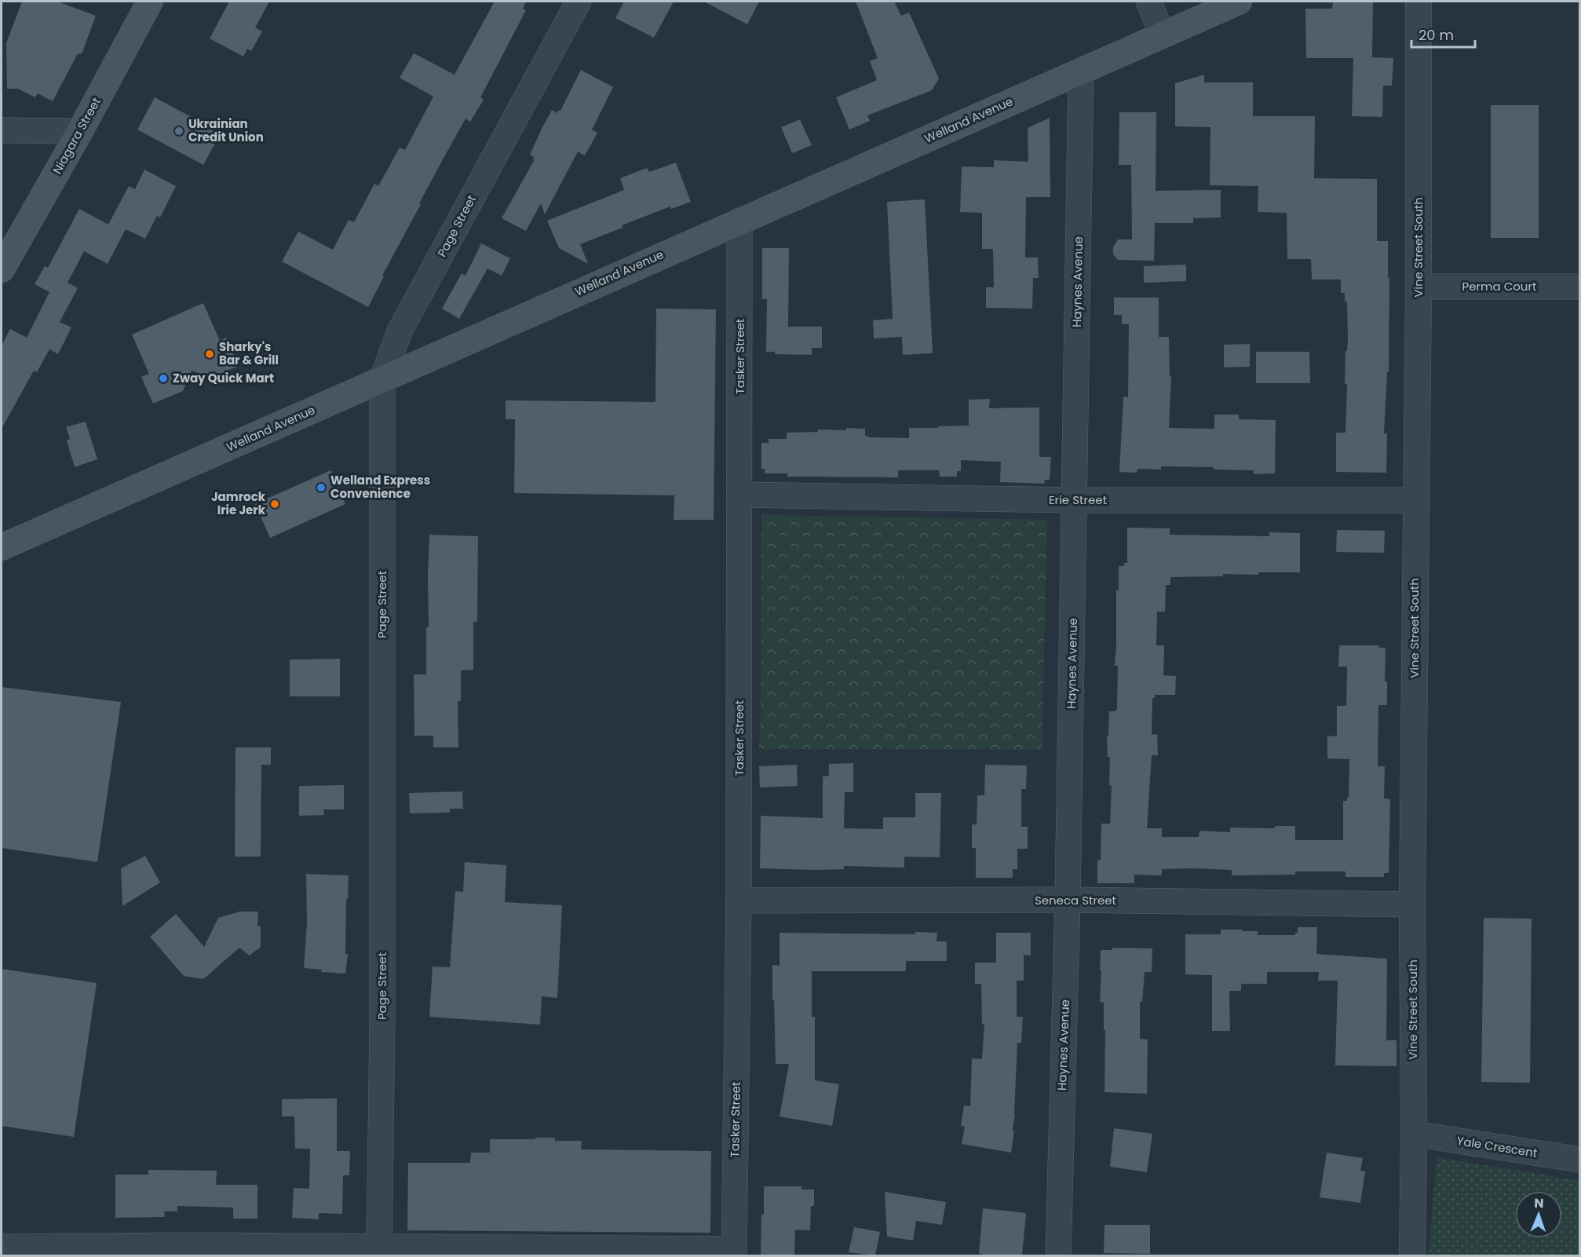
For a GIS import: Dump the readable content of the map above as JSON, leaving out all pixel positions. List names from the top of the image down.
{
  "streets": {
    "main road": ["Welland Avenue", "Niagara Street"],
    "street": [
      "Page Street",
      "Vine Street South",
      "Haynes Avenue",
      "Perma Court",
      "Tasker Street",
      "Erie Street",
      "Seneca Street",
      "Yale Crescent"
    ]
  },
  "crossings": [
    ["Welland Avenue", "Page Street"],
    ["Welland Avenue", "Haynes Avenue"],
    ["Welland Avenue", "Tasker Street"],
    ["Vine Street South", "Perma Court"],
    ["Vine Street South", "Erie Street"],
    ["Vine Street South", "Seneca Street"],
    ["Vine Street South", "Yale Crescent"],
    ["Haynes Avenue", "Erie Street"],
    ["Haynes Avenue", "Seneca Street"],
    ["Tasker Street", "Erie Street"],
    ["Tasker Street", "Seneca Street"]
  ],
  "places": [
    "Ukrainian Credit Union",
    "Sharky's Bar & Grill",
    "Zway Quick Mart",
    "Welland Express Convenience",
    "Jamrock Irie Jerk"
  ],
  "scale_bar": "20 m",
  "north": "top"
}
